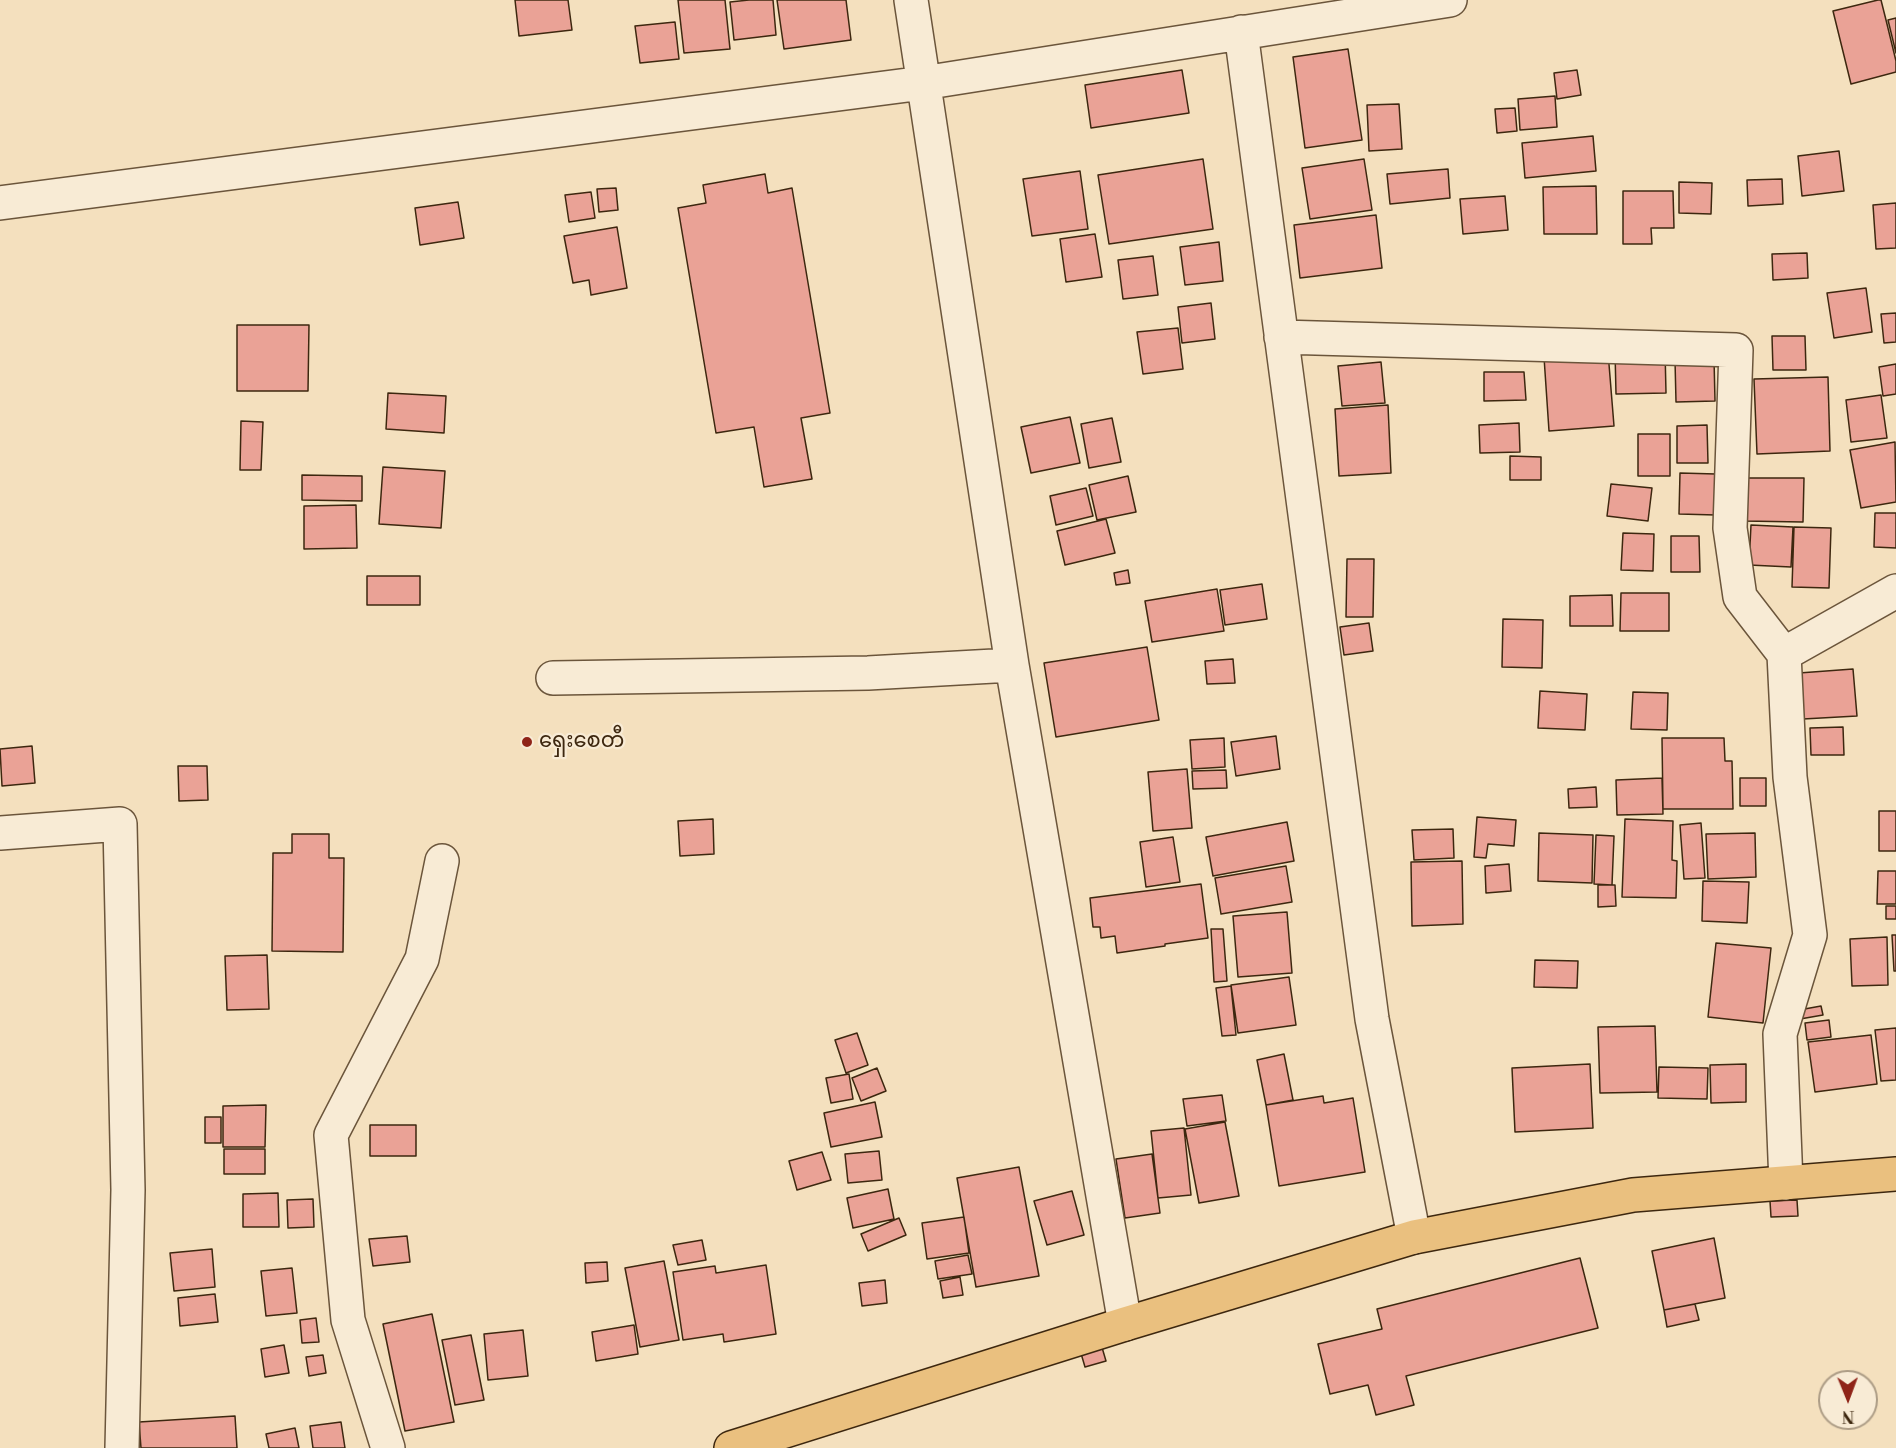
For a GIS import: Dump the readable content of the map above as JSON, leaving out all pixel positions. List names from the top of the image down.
{
  "places": ["ရှေးစေတီ"],
  "north": "bottom"
}
